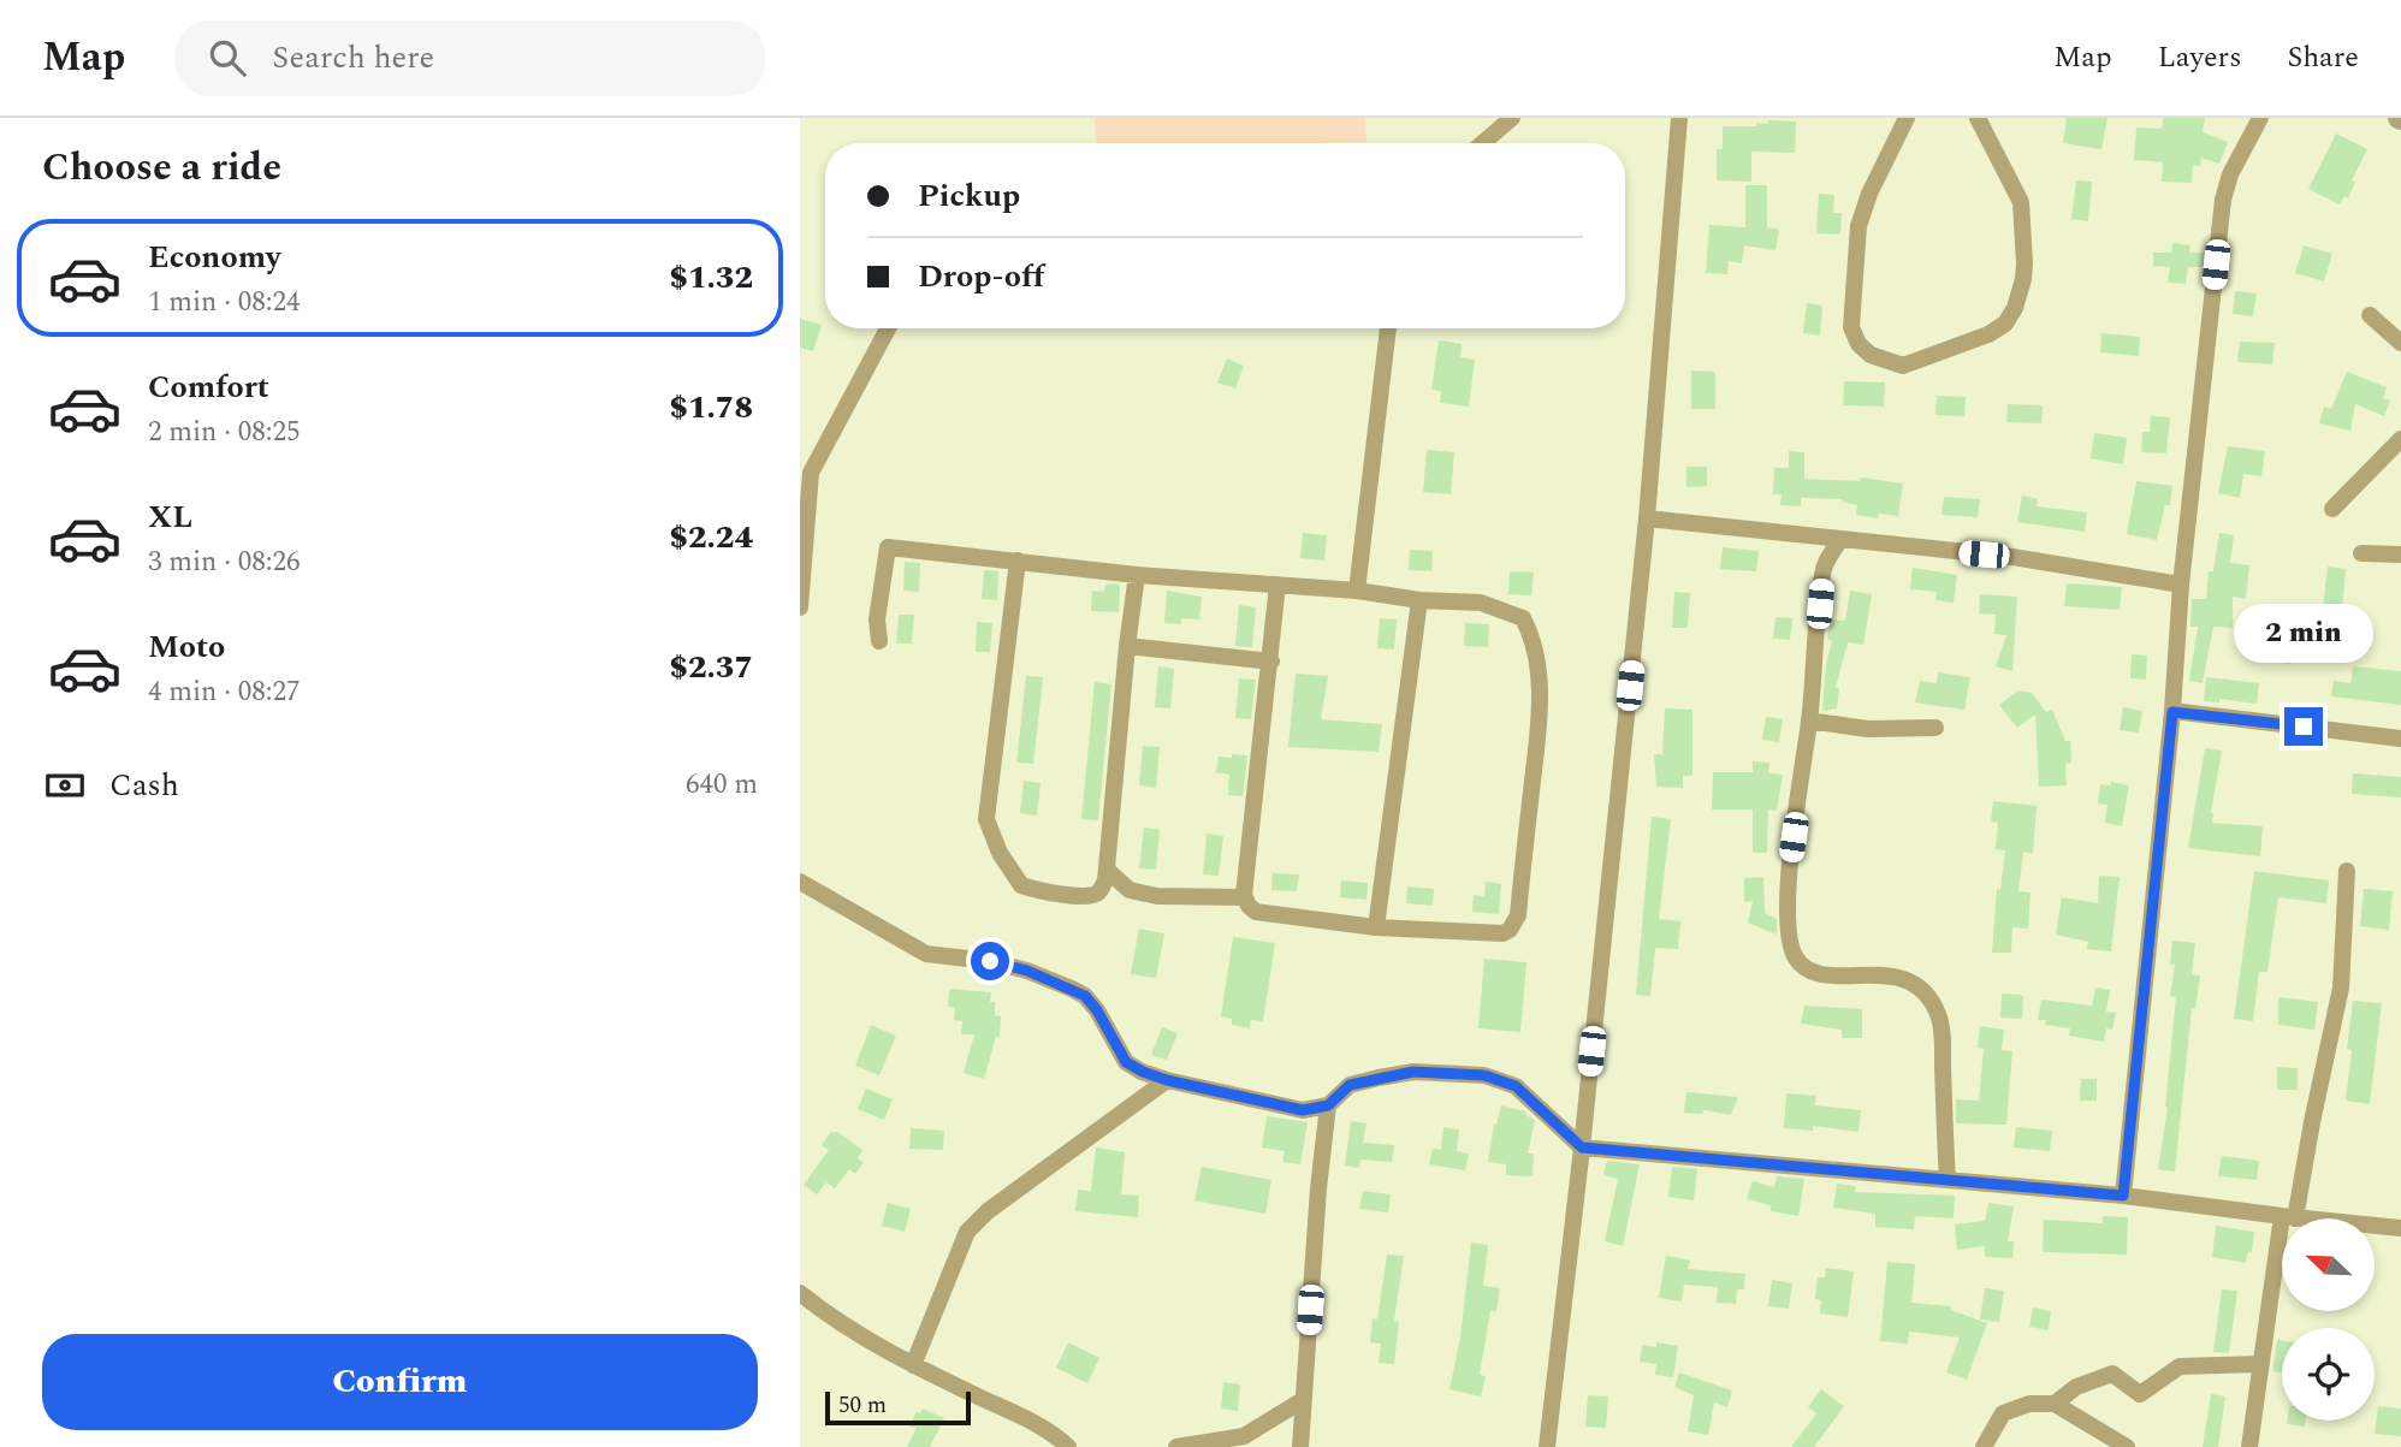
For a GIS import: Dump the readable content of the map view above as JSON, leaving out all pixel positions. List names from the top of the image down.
{
  "scale_bar": "50 m",
  "north": "top left",
  "page": {
    "header": "Map",
    "search": "Search here",
    "nav": ["Map", "Layers", "Share"],
    "heading": "Choose a ride",
    "banner": ["Pickup", "Drop-off"],
    "list": [
      {
        "name": "Economy",
        "note": "1 min · 08:24",
        "value": "$1.32"
      },
      {
        "name": "Comfort",
        "note": "2 min · 08:25",
        "value": "$1.78"
      },
      {
        "name": "XL",
        "note": "3 min · 08:26",
        "value": "$2.24"
      },
      {
        "name": "Moto",
        "note": "4 min · 08:27",
        "value": "$2.37"
      }
    ],
    "bubble": "2 min",
    "pay": ["Cash", "640 m"],
    "buttons": "Confirm",
    "scale": "50 m"
  }
}
